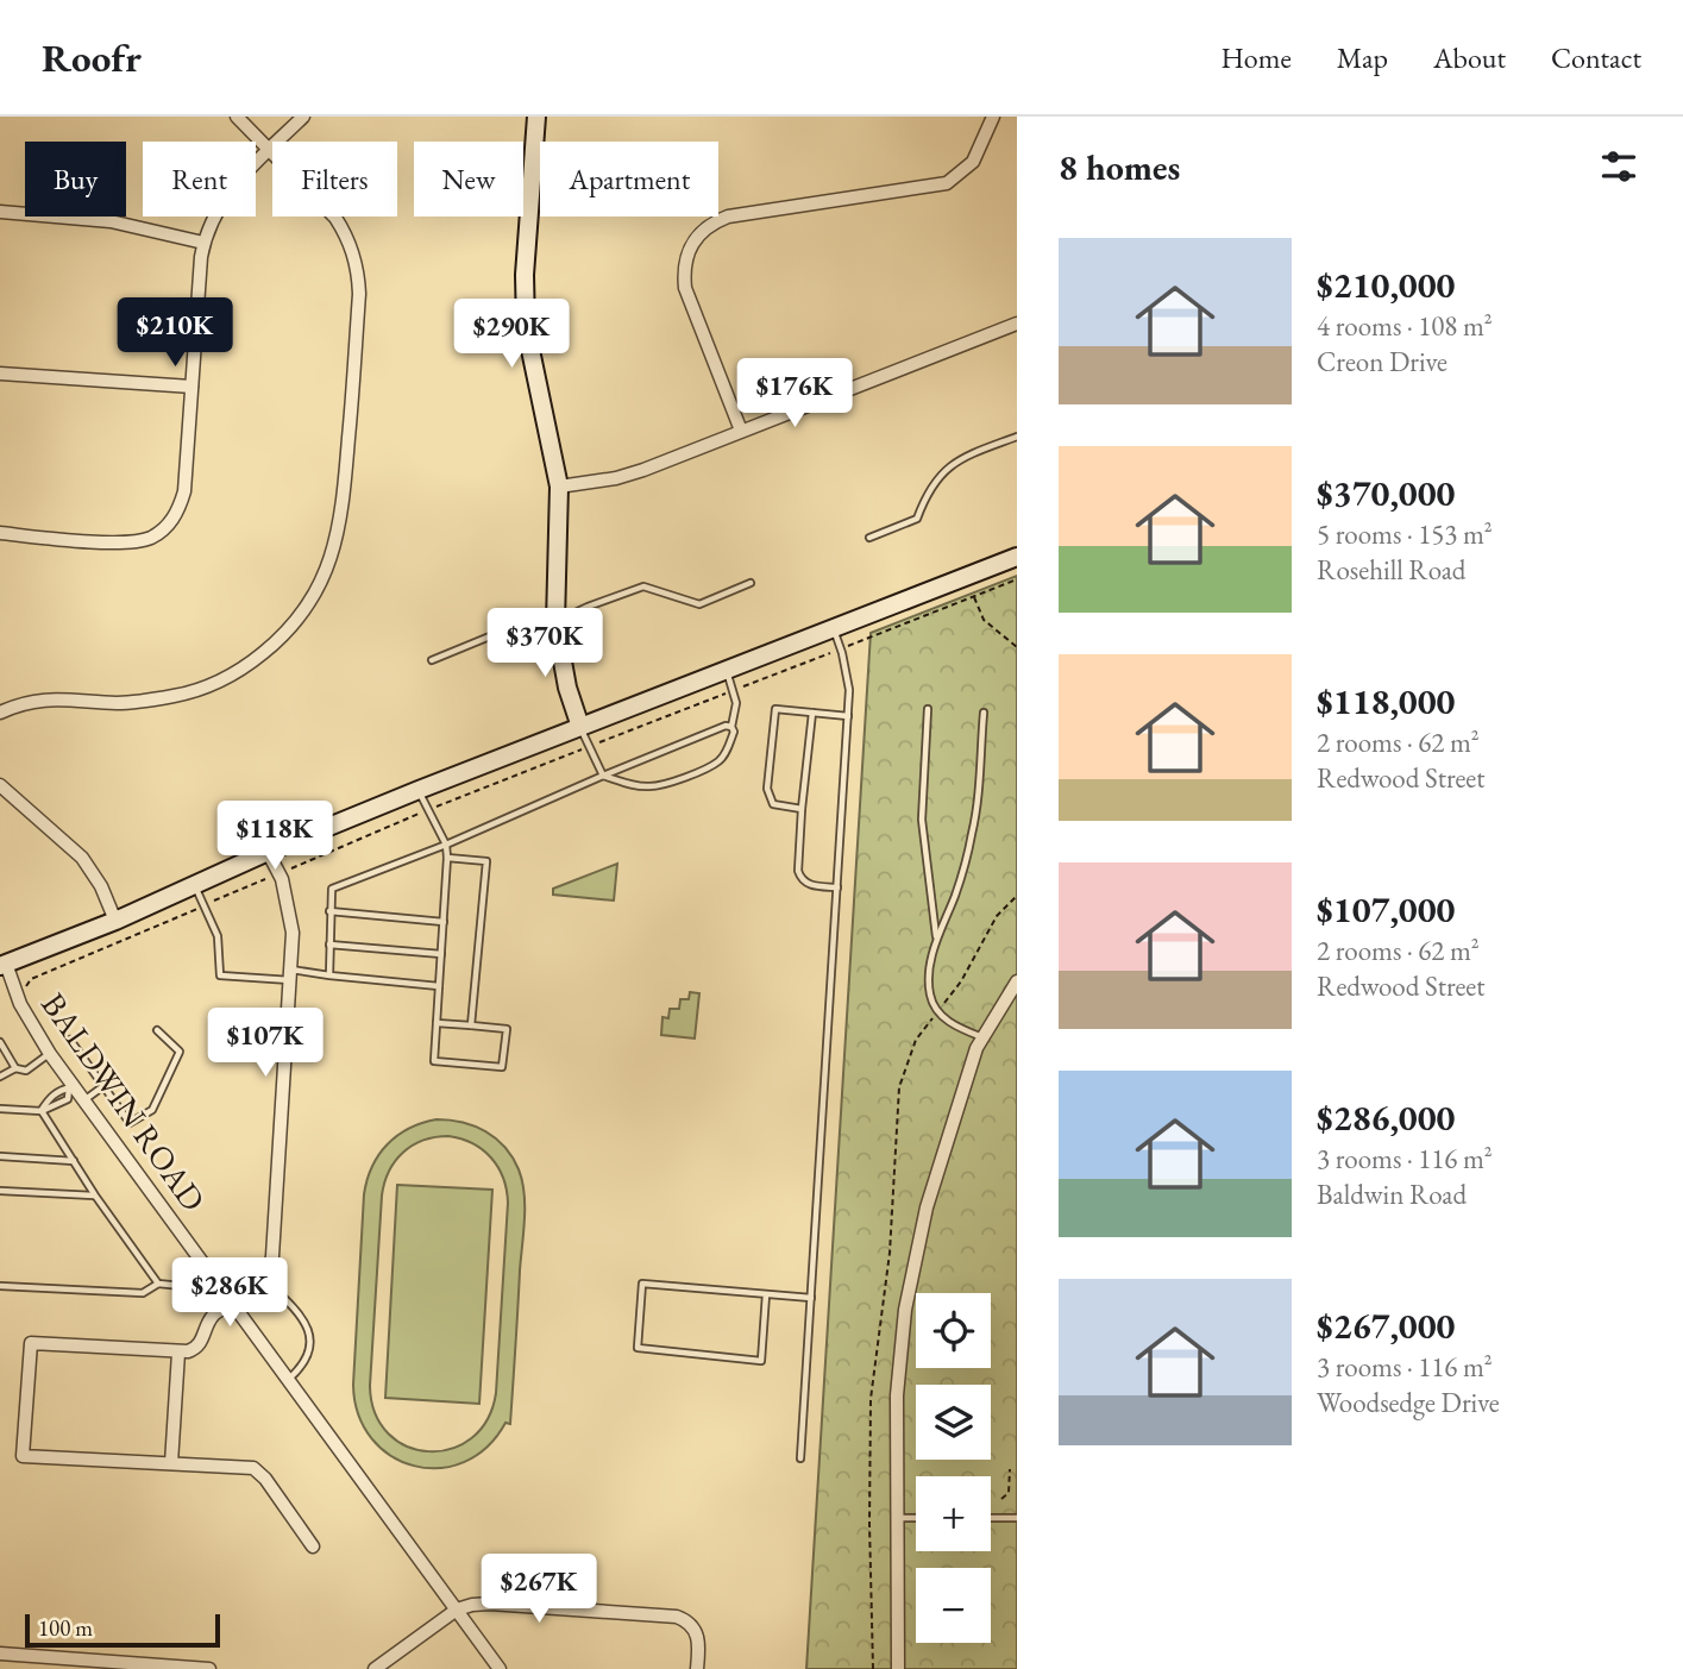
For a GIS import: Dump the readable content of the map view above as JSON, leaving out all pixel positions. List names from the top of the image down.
{
  "streets": {
    "street": ["BALDWIN ROAD"]
  },
  "scale_bar": "100 m",
  "page": {
    "header": "Roofr",
    "nav": [
      "Home",
      "Map",
      "About",
      "Contact"
    ],
    "heading": "8 homes",
    "chip": [
      "Buy",
      "Rent",
      "Filters",
      "New",
      "Apartment"
    ],
    "list": [
      {
        "name": "$210,000",
        "note": "4 rooms · 108 m² · Creon Drive"
      },
      {
        "name": "$370,000",
        "note": "5 rooms · 153 m² · Rosehill Road"
      },
      {
        "name": "$118,000",
        "note": "2 rooms · 62 m² · Redwood Street"
      },
      {
        "name": "$107,000",
        "note": "2 rooms · 62 m² · Redwood Street"
      },
      {
        "name": "$286,000",
        "note": "3 rooms · 116 m² · Baldwin Road"
      },
      {
        "name": "$267,000",
        "note": "3 rooms · 116 m² · Woodsedge Drive"
      }
    ],
    "price": [
      "$210K",
      "$290K",
      "$176K",
      "$370K",
      "$118K",
      "$107K",
      "$286K",
      "$267K"
    ],
    "map_buttons": ["+", "−"],
    "scale": "100 m"
  }
}
